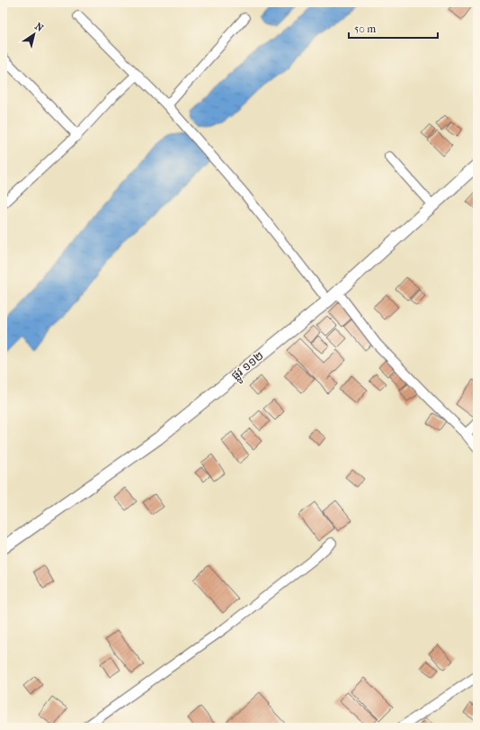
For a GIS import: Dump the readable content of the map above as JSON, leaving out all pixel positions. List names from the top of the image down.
{
  "streets": {
    "street": ["ផ្លូវ ១១២"]
  },
  "scale_bar": "50 m",
  "north": "top right"
}
